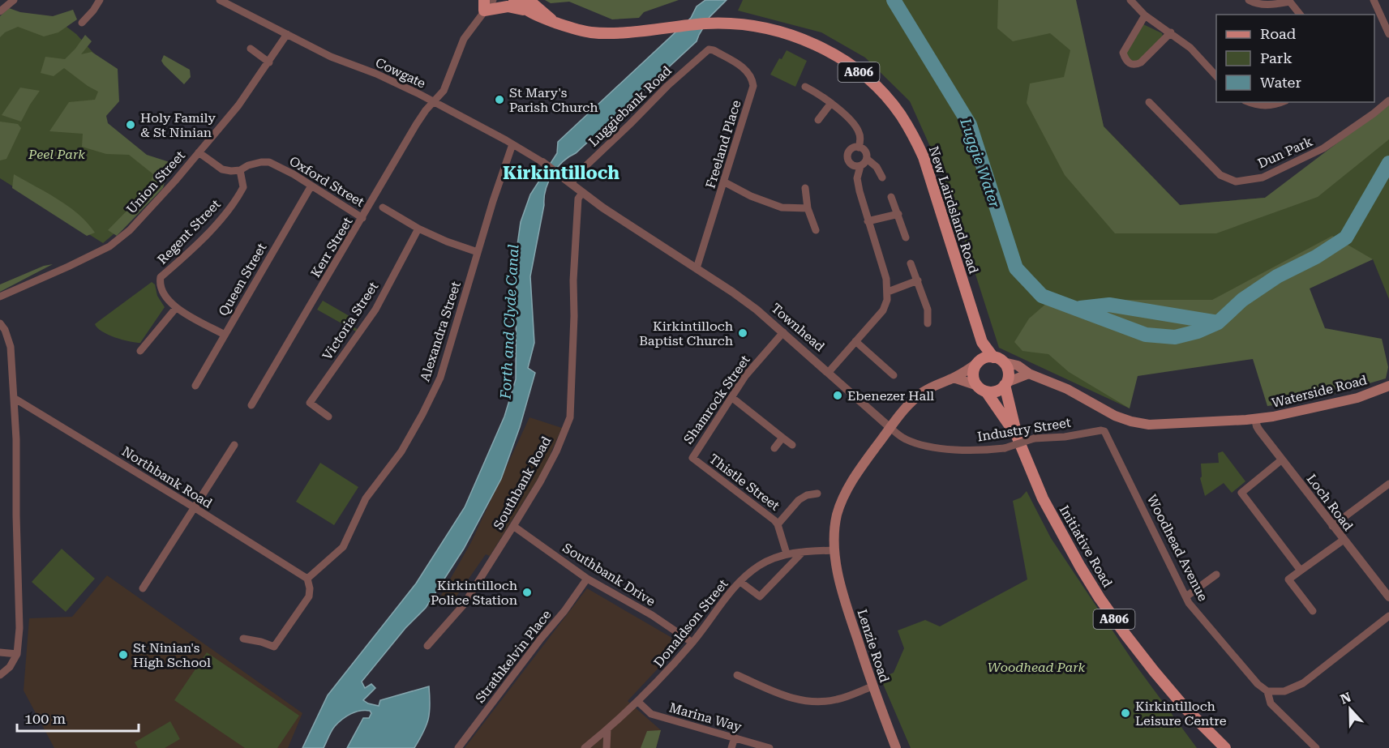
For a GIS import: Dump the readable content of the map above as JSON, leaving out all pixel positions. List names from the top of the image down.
{
  "streets": {
    "main road": [
      "A806",
      "New Lairdsland Road",
      "Waterside Road",
      "Initiative Road",
      "Lenzie Road"
    ],
    "street": [
      "Cowgate",
      "Luggiebank Road",
      "Freeland Place",
      "Dun Park",
      "Oxford Street",
      "Union Street",
      "Regent Street",
      "Kerr Street",
      "Queen Street",
      "Victoria Street",
      "Townhead",
      "Alexandra Street",
      "Shamrock Street",
      "Industry Street",
      "Northbank Road",
      "Thistle Street",
      "Southbank Road",
      "Loch Road",
      "Woodhead Avenue",
      "Southbank Drive",
      "Donaldson Street",
      "Strathkelvin Place",
      "Marina Way"
    ]
  },
  "crossings": [
    ["A806", "New Lairdsland Road"],
    ["A806", "Initiative Road"],
    ["Cowgate", "Luggiebank Road"],
    ["Cowgate", "Union Street"],
    ["Cowgate", "Kerr Street"],
    ["Cowgate", "Townhead"],
    ["Cowgate", "Alexandra Street"],
    ["Luggiebank Road", "Freeland Place"],
    ["Luggiebank Road", "Townhead"],
    ["Freeland Place", "Townhead"],
    ["Oxford Street", "Union Street"],
    ["Oxford Street", "Regent Street"],
    ["Oxford Street", "Kerr Street"],
    ["Oxford Street", "Queen Street"],
    ["Oxford Street", "Victoria Street"],
    ["Oxford Street", "Alexandra Street"],
    ["Regent Street", "Queen Street"],
    ["Townhead", "Shamrock Street"],
    ["Townhead", "Industry Street"],
    ["Townhead", "Southbank Road"],
    ["Alexandra Street", "Northbank Road"],
    ["Waterside Road", "Loch Road"],
    ["Shamrock Street", "Thistle Street"],
    ["Industry Street", "Woodhead Avenue"],
    ["Thistle Street", "Donaldson Street"],
    ["Southbank Road", "Southbank Drive"],
    ["Southbank Drive", "Donaldson Street"],
    ["Southbank Drive", "Strathkelvin Place"],
    ["Donaldson Street", "Lenzie Road"],
    ["Donaldson Street", "Marina Way"]
  ],
  "districts": ["Kirkintilloch"],
  "water": ["Luggie Water", "Forth and Clyde Canal"],
  "parks": ["Peel Park", "Woodhead Park"],
  "places": [
    "St Mary's Parish Church",
    "Holy Family & St Ninian",
    "Kirkintilloch Baptist Church",
    "Ebenezer Hall",
    "Kirkintilloch Police Station",
    "St Ninian's High School",
    "Kirkintilloch Leisure Centre"
  ],
  "legend": ["Road", "Park", "Water"],
  "scale_bar": "100 m",
  "north": "top"
}
